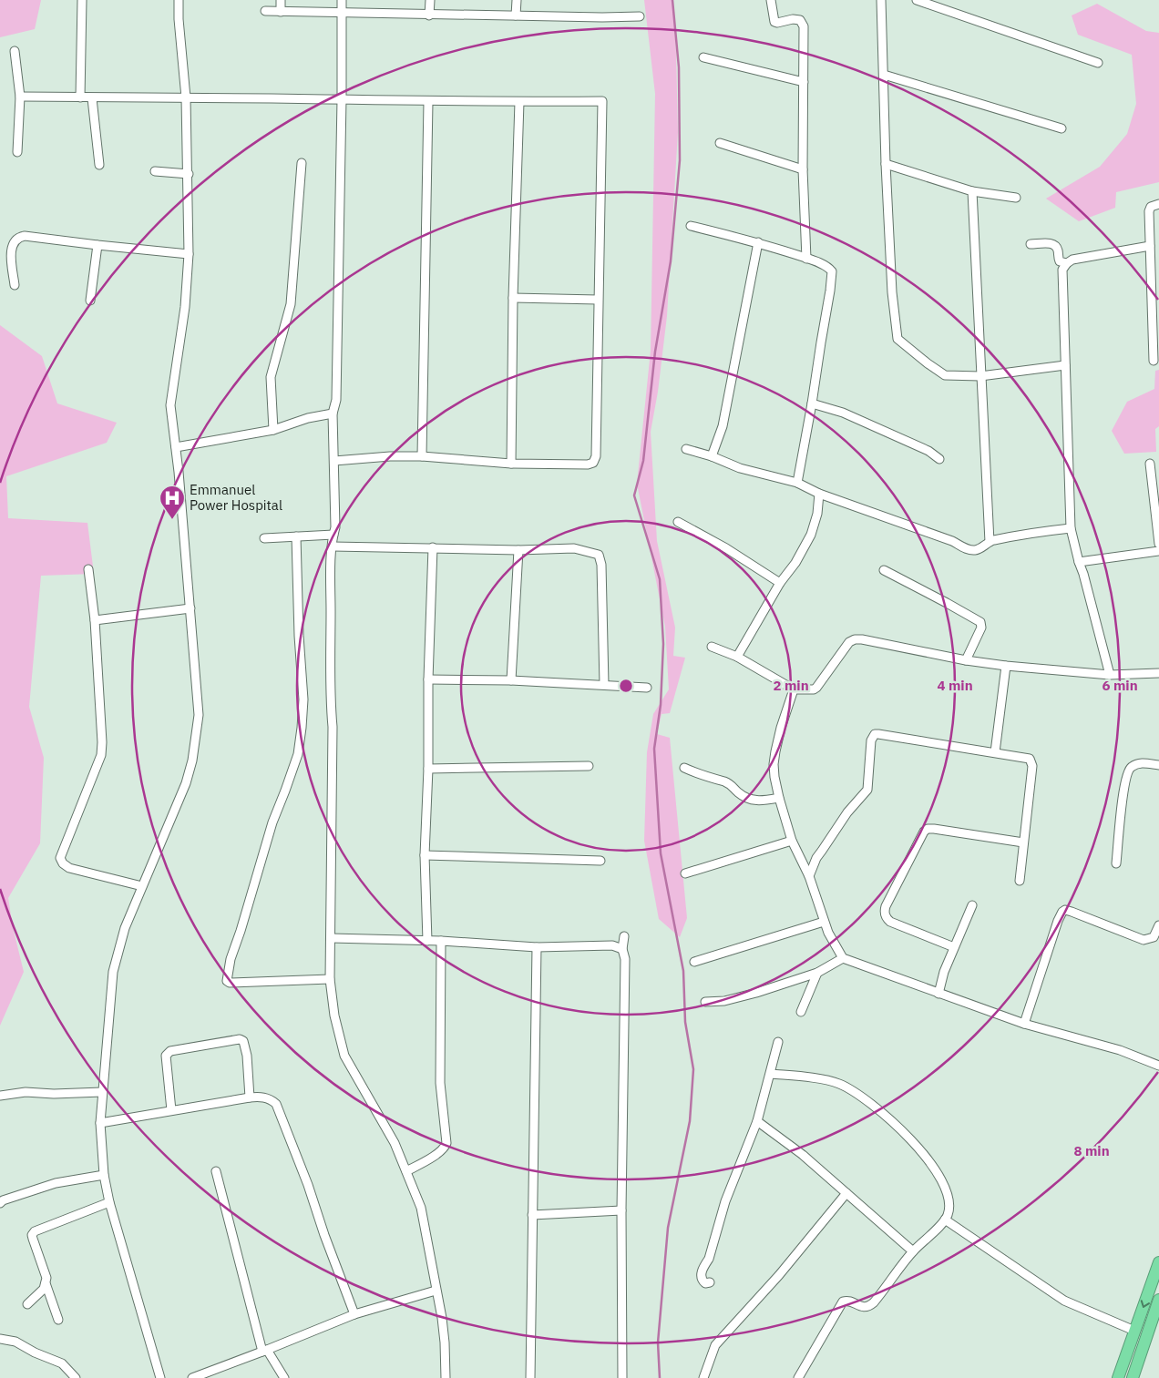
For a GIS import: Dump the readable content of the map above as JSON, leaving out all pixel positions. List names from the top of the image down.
{
  "places": {
    "hospital": ["Emmanuel Power Hospital"]
  },
  "rings": [
    "2 min",
    "4 min",
    "6 min",
    "8 min"
  ]
}
